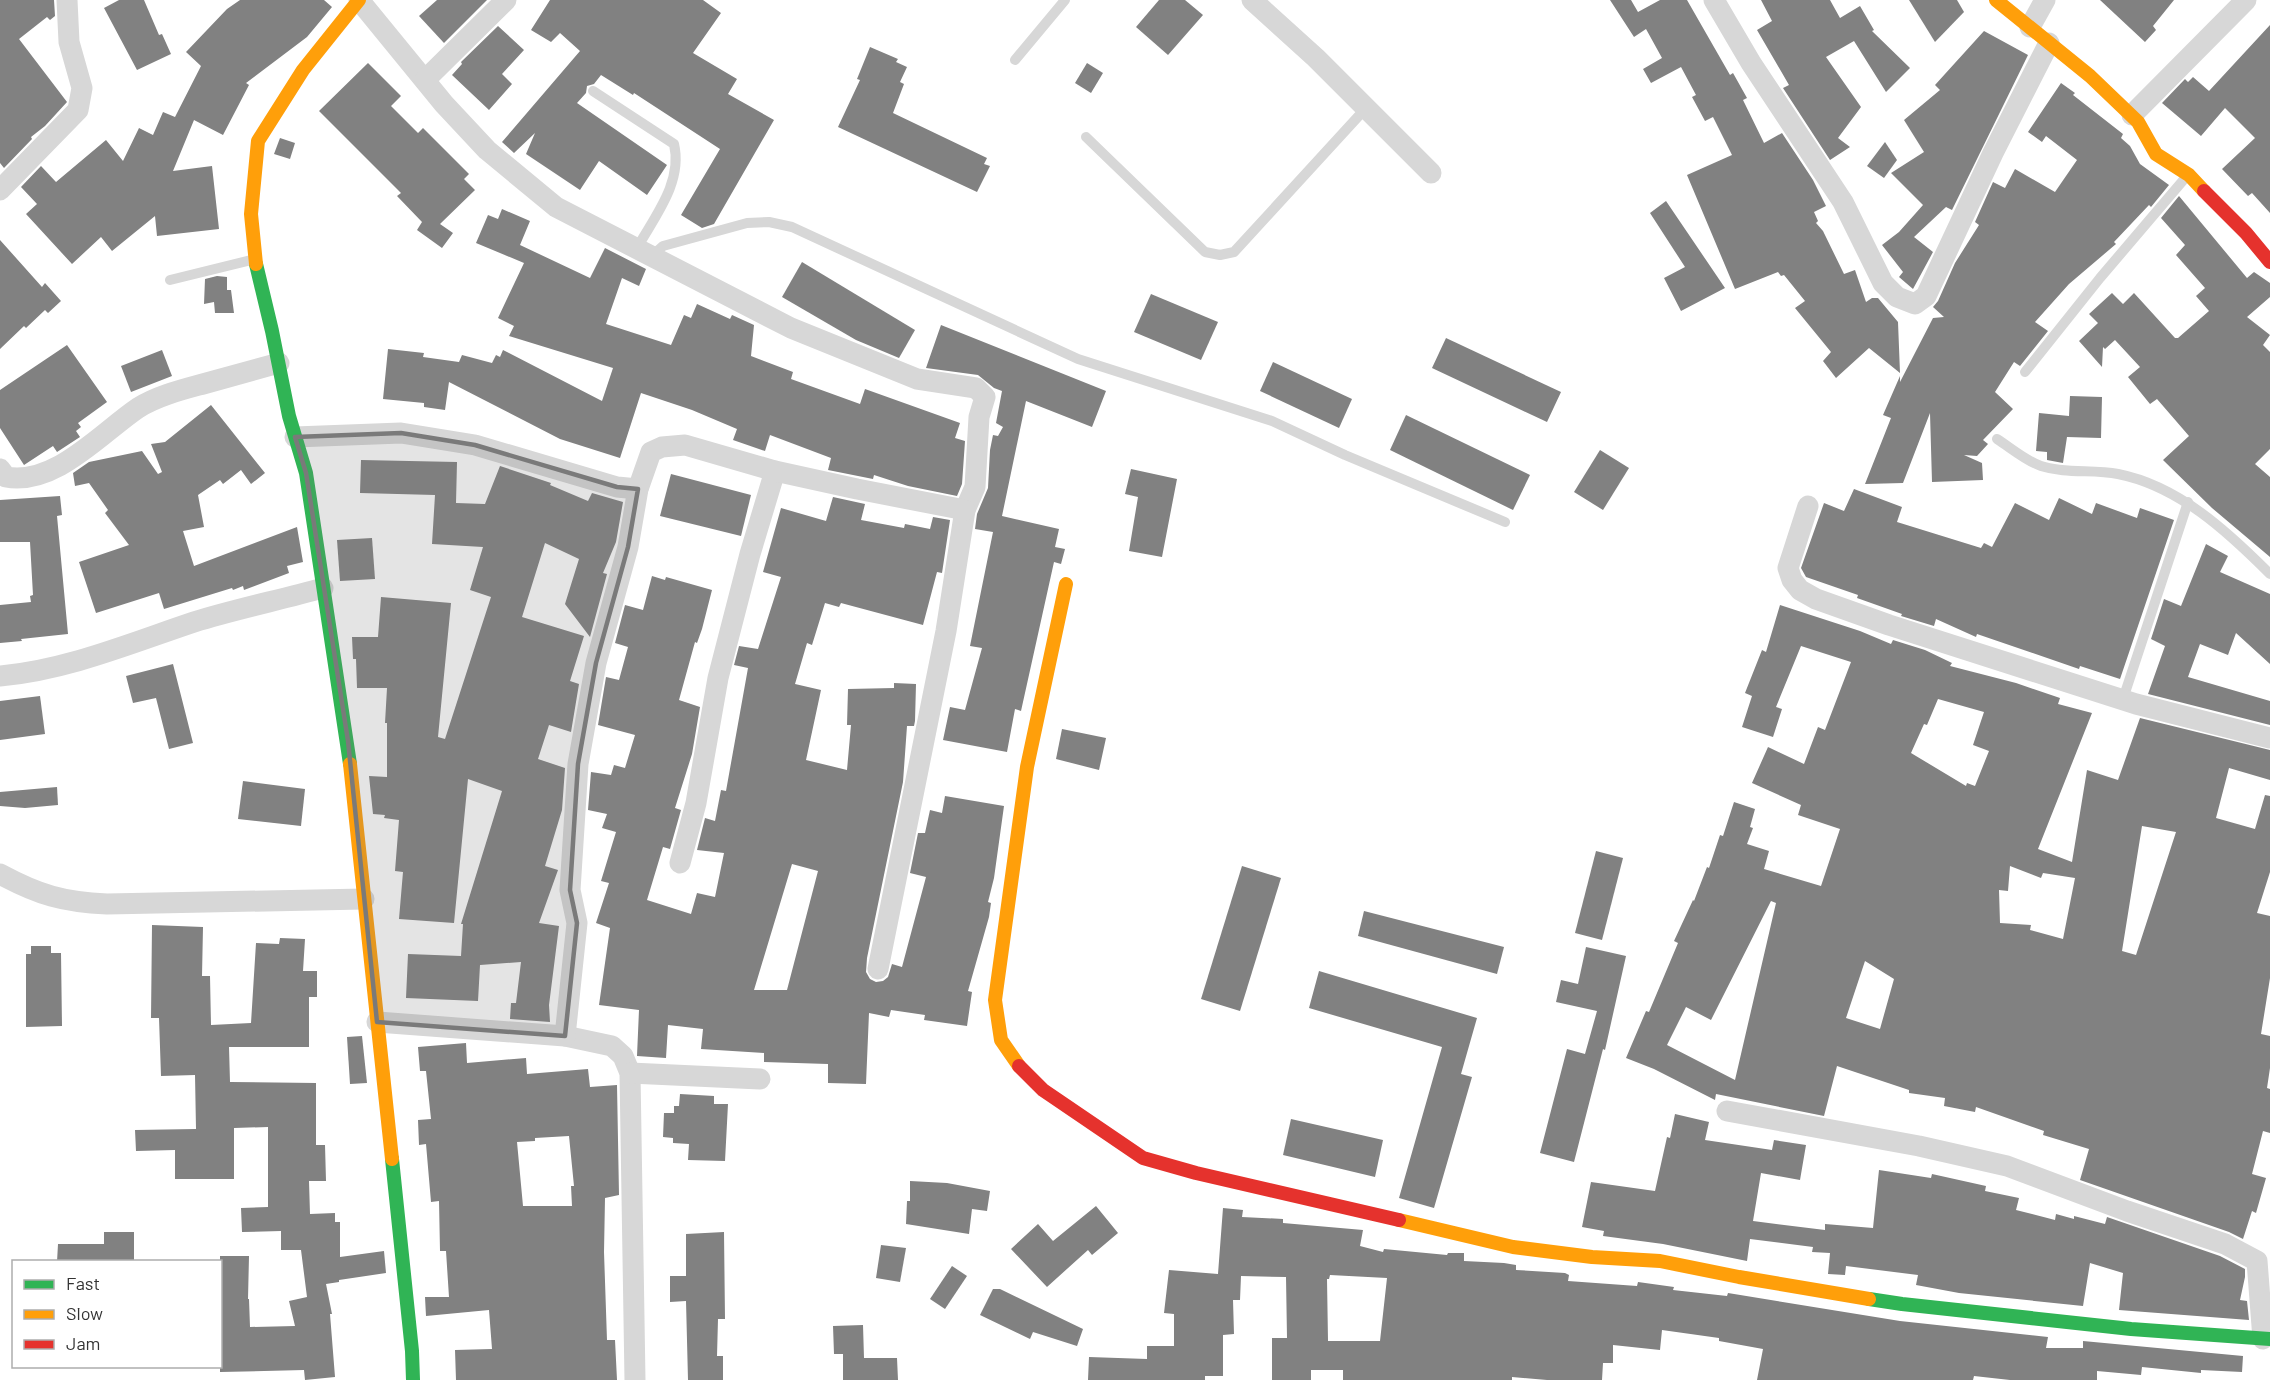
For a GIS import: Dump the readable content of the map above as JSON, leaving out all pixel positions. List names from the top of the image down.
{
  "legend": ["Fast", "Slow", "Jam"]
}
